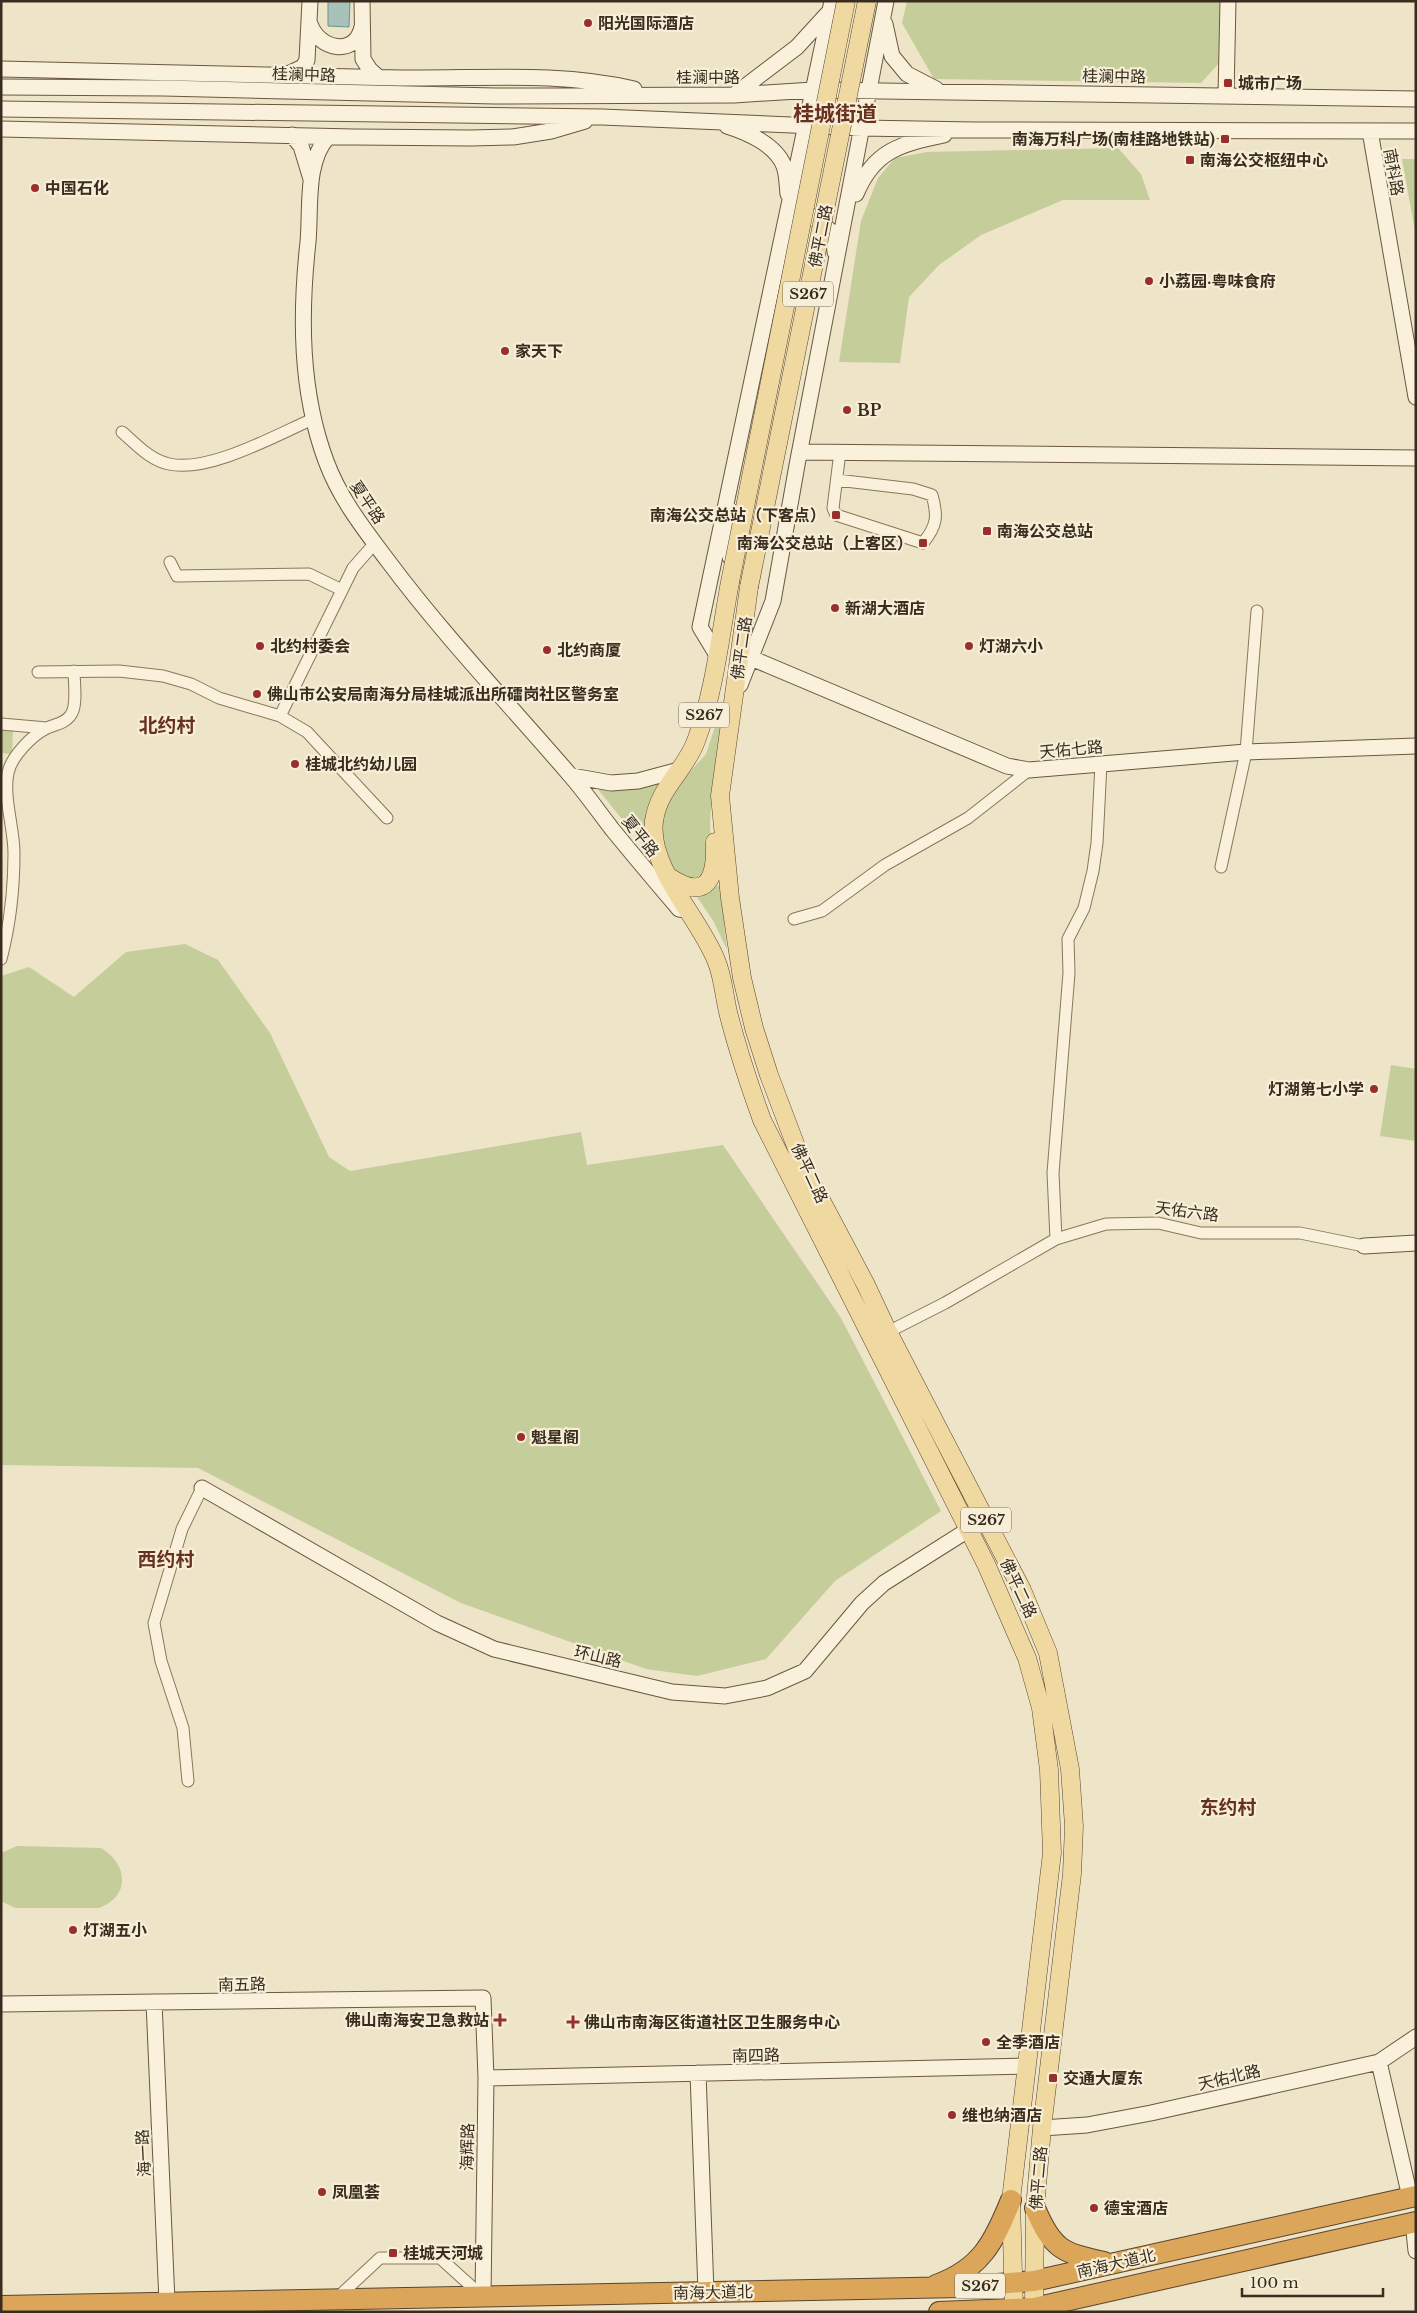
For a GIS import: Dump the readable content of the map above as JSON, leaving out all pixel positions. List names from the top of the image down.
{
  "streets": {
    "highway": ["S267", "南海大道北"],
    "main road": [
      "桂澜中路",
      "南科路",
      "佛平二路",
      "夏平路",
      "天佑七路",
      "天佑六路",
      "环山路",
      "南五路",
      "南四路",
      "天佑北路",
      "海辉路",
      "海一路"
    ]
  },
  "crossings": [
    ["佛平二路", "夏平路"],
    ["佛平二路", "天佑六路"],
    ["佛平二路", "环山路"],
    ["佛平二路", "南四路"],
    ["佛平二路", "天佑北路"],
    ["佛平二路", "南海大道北"],
    ["南五路", "海辉路"],
    ["南五路", "海一路"],
    ["南四路", "海辉路"],
    ["海辉路", "南海大道北"],
    ["海一路", "南海大道北"]
  ],
  "districts": [
    "桂城街道",
    "北约村",
    "西约村",
    "东约村"
  ],
  "places": {
    "other": [
      "阳光国际酒店",
      "中国石化",
      "小荔园·粤味食府",
      "家天下",
      "BP",
      "新湖大酒店",
      "北约村委会",
      "灯湖六小",
      "北约商厦",
      "佛山市公安局南海分局桂城派出所礌岗社区警务室",
      "桂城北约幼儿园",
      "灯湖第七小学",
      "魁星阁",
      "灯湖五小",
      "全季酒店",
      "维也纳酒店",
      "凤凰荟",
      "德宝酒店"
    ],
    "transit": [
      "城市广场",
      "南海万科广场(南桂路地铁站)",
      "南海公交枢纽中心",
      "南海公交总站（下客点）",
      "南海公交总站",
      "南海公交总站（上客区）",
      "交通大厦东",
      "桂城天河城"
    ],
    "health": ["佛山南海安卫急救站", "佛山市南海区街道社区卫生服务中心"]
  },
  "scale_bar": "100 m"
}
